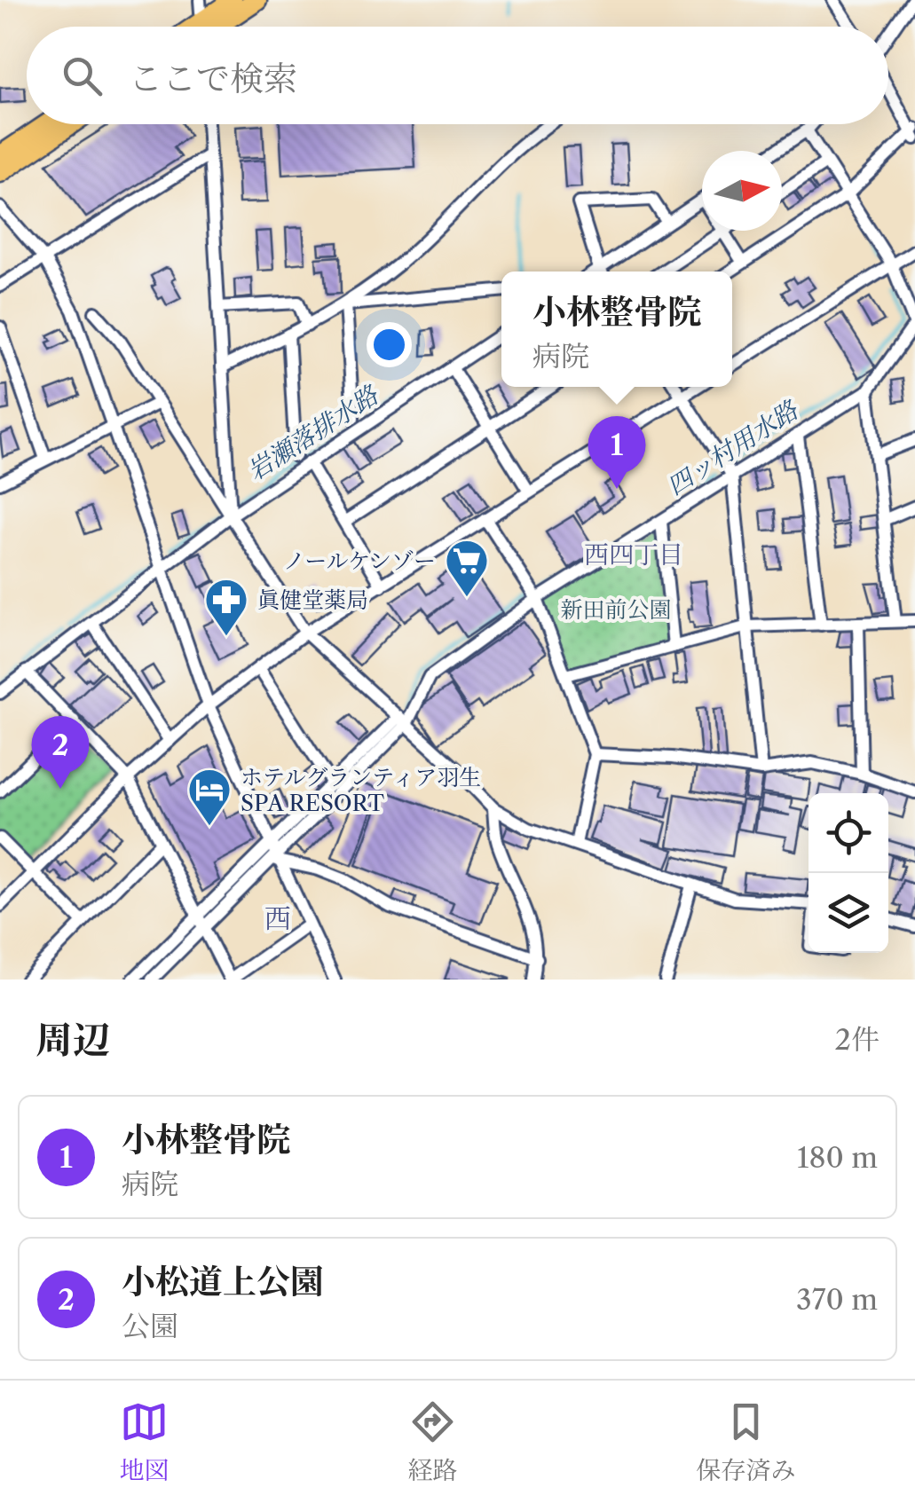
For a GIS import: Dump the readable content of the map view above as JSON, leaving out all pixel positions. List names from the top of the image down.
{
  "districts": ["西四丁目", "西"],
  "water": ["岩瀬落排水路", "四ッ村用水路"],
  "parks": ["新田前公園"],
  "places": {
    "supermarket": ["ノールケンゾー"],
    "pharmacy": ["眞健堂薬局"],
    "hotel": ["ホテルグランティア羽生 SPA RESORT"]
  },
  "north": "right",
  "page": {
    "search": "ここで検索",
    "popup": ["小林整骨院", "病院"],
    "pins": ["1", "2"],
    "heading": ["周辺", "2件"],
    "list": [
      {
        "mark": "1",
        "name": "小林整骨院",
        "note": "病院",
        "value": "180 m"
      },
      {
        "mark": "2",
        "name": "小松道上公園",
        "note": "公園",
        "value": "370 m"
      }
    ],
    "nav": ["地図", "経路", "保存済み"]
  }
}
